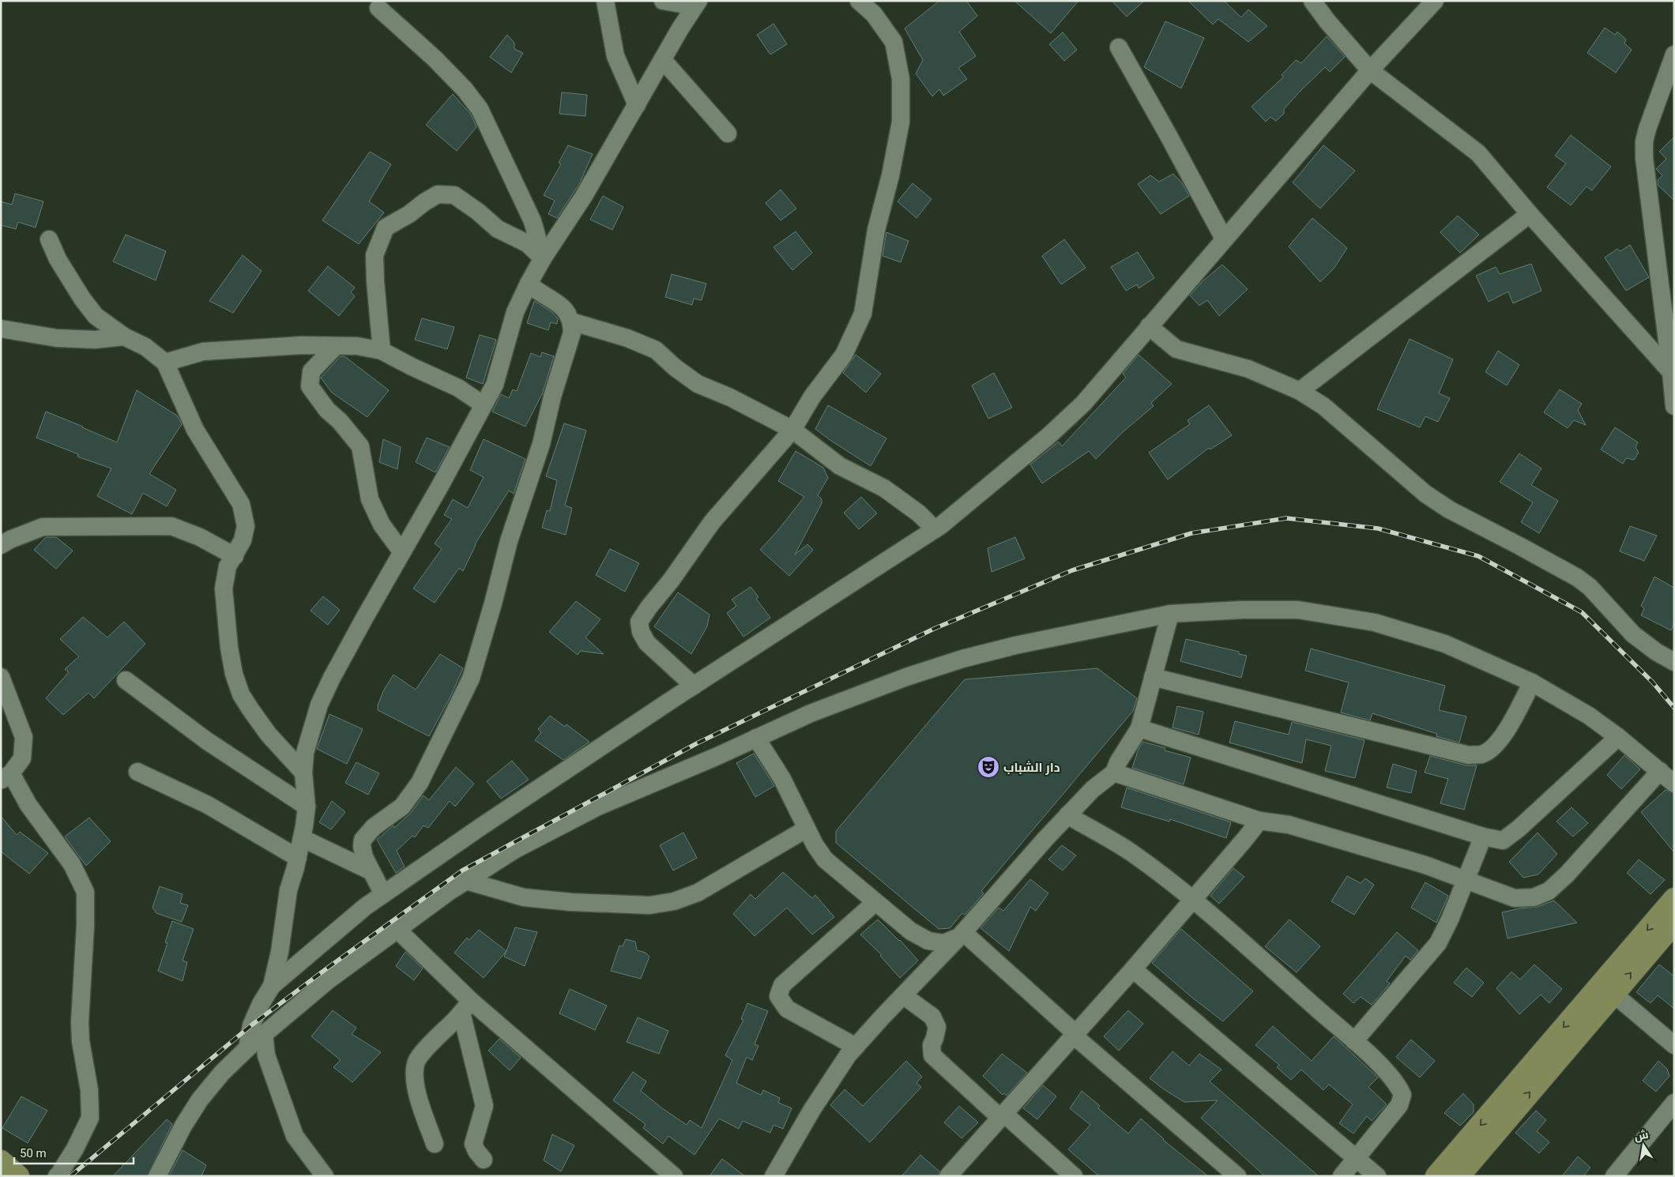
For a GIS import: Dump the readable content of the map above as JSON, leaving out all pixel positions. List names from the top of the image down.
{
  "places": {
    "theatre": ["دار الشباب"]
  },
  "scale_bar": "50 m",
  "north": "top"
}
